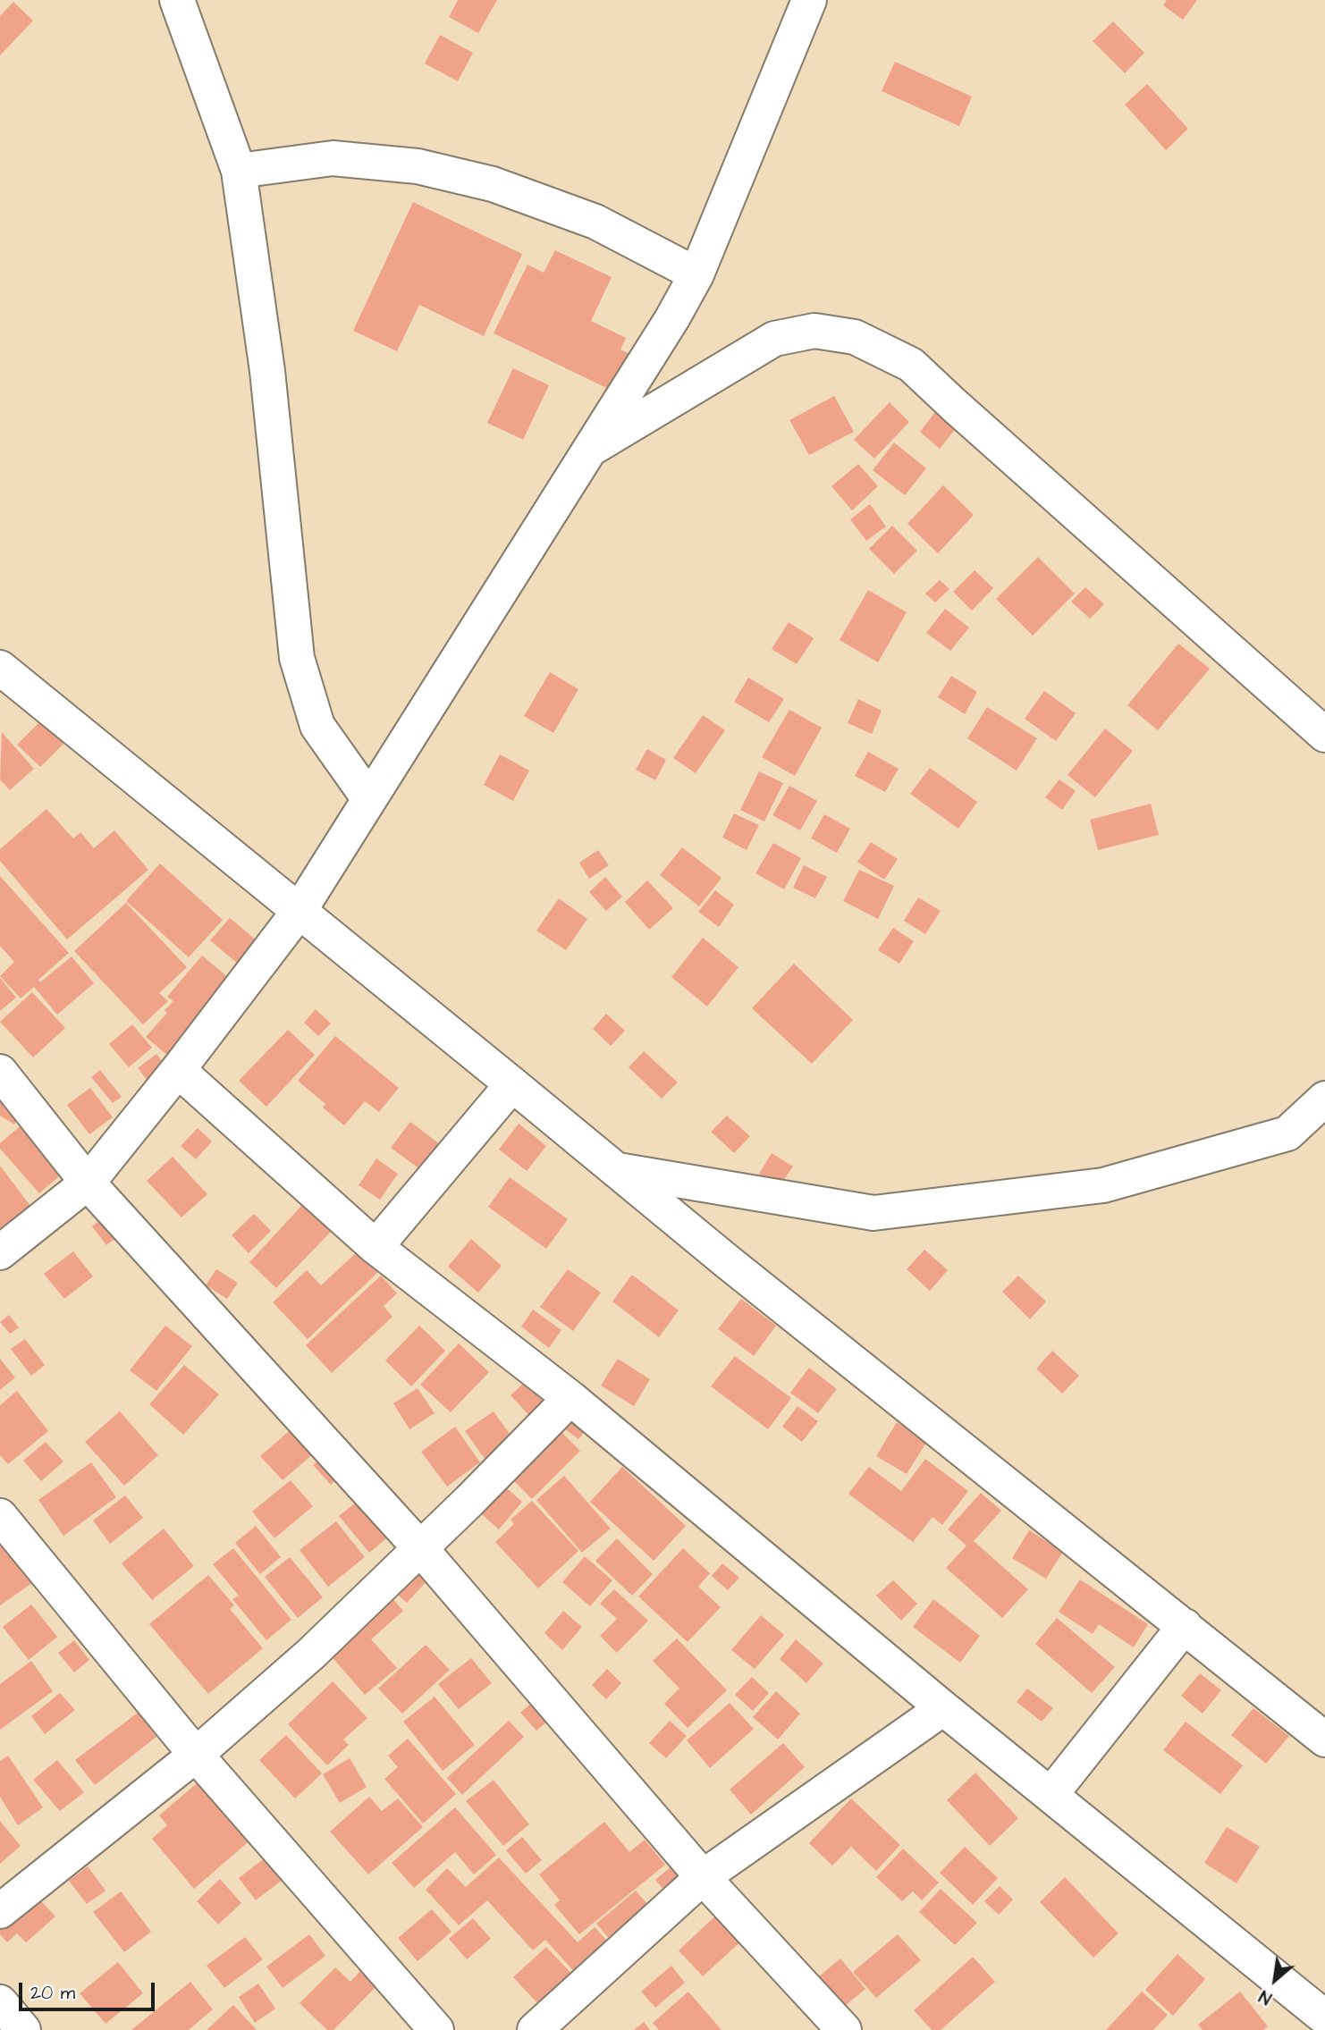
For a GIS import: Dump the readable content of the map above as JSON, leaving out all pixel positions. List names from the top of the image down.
{
  "scale_bar": "20 m",
  "north": "bottom left"
}
